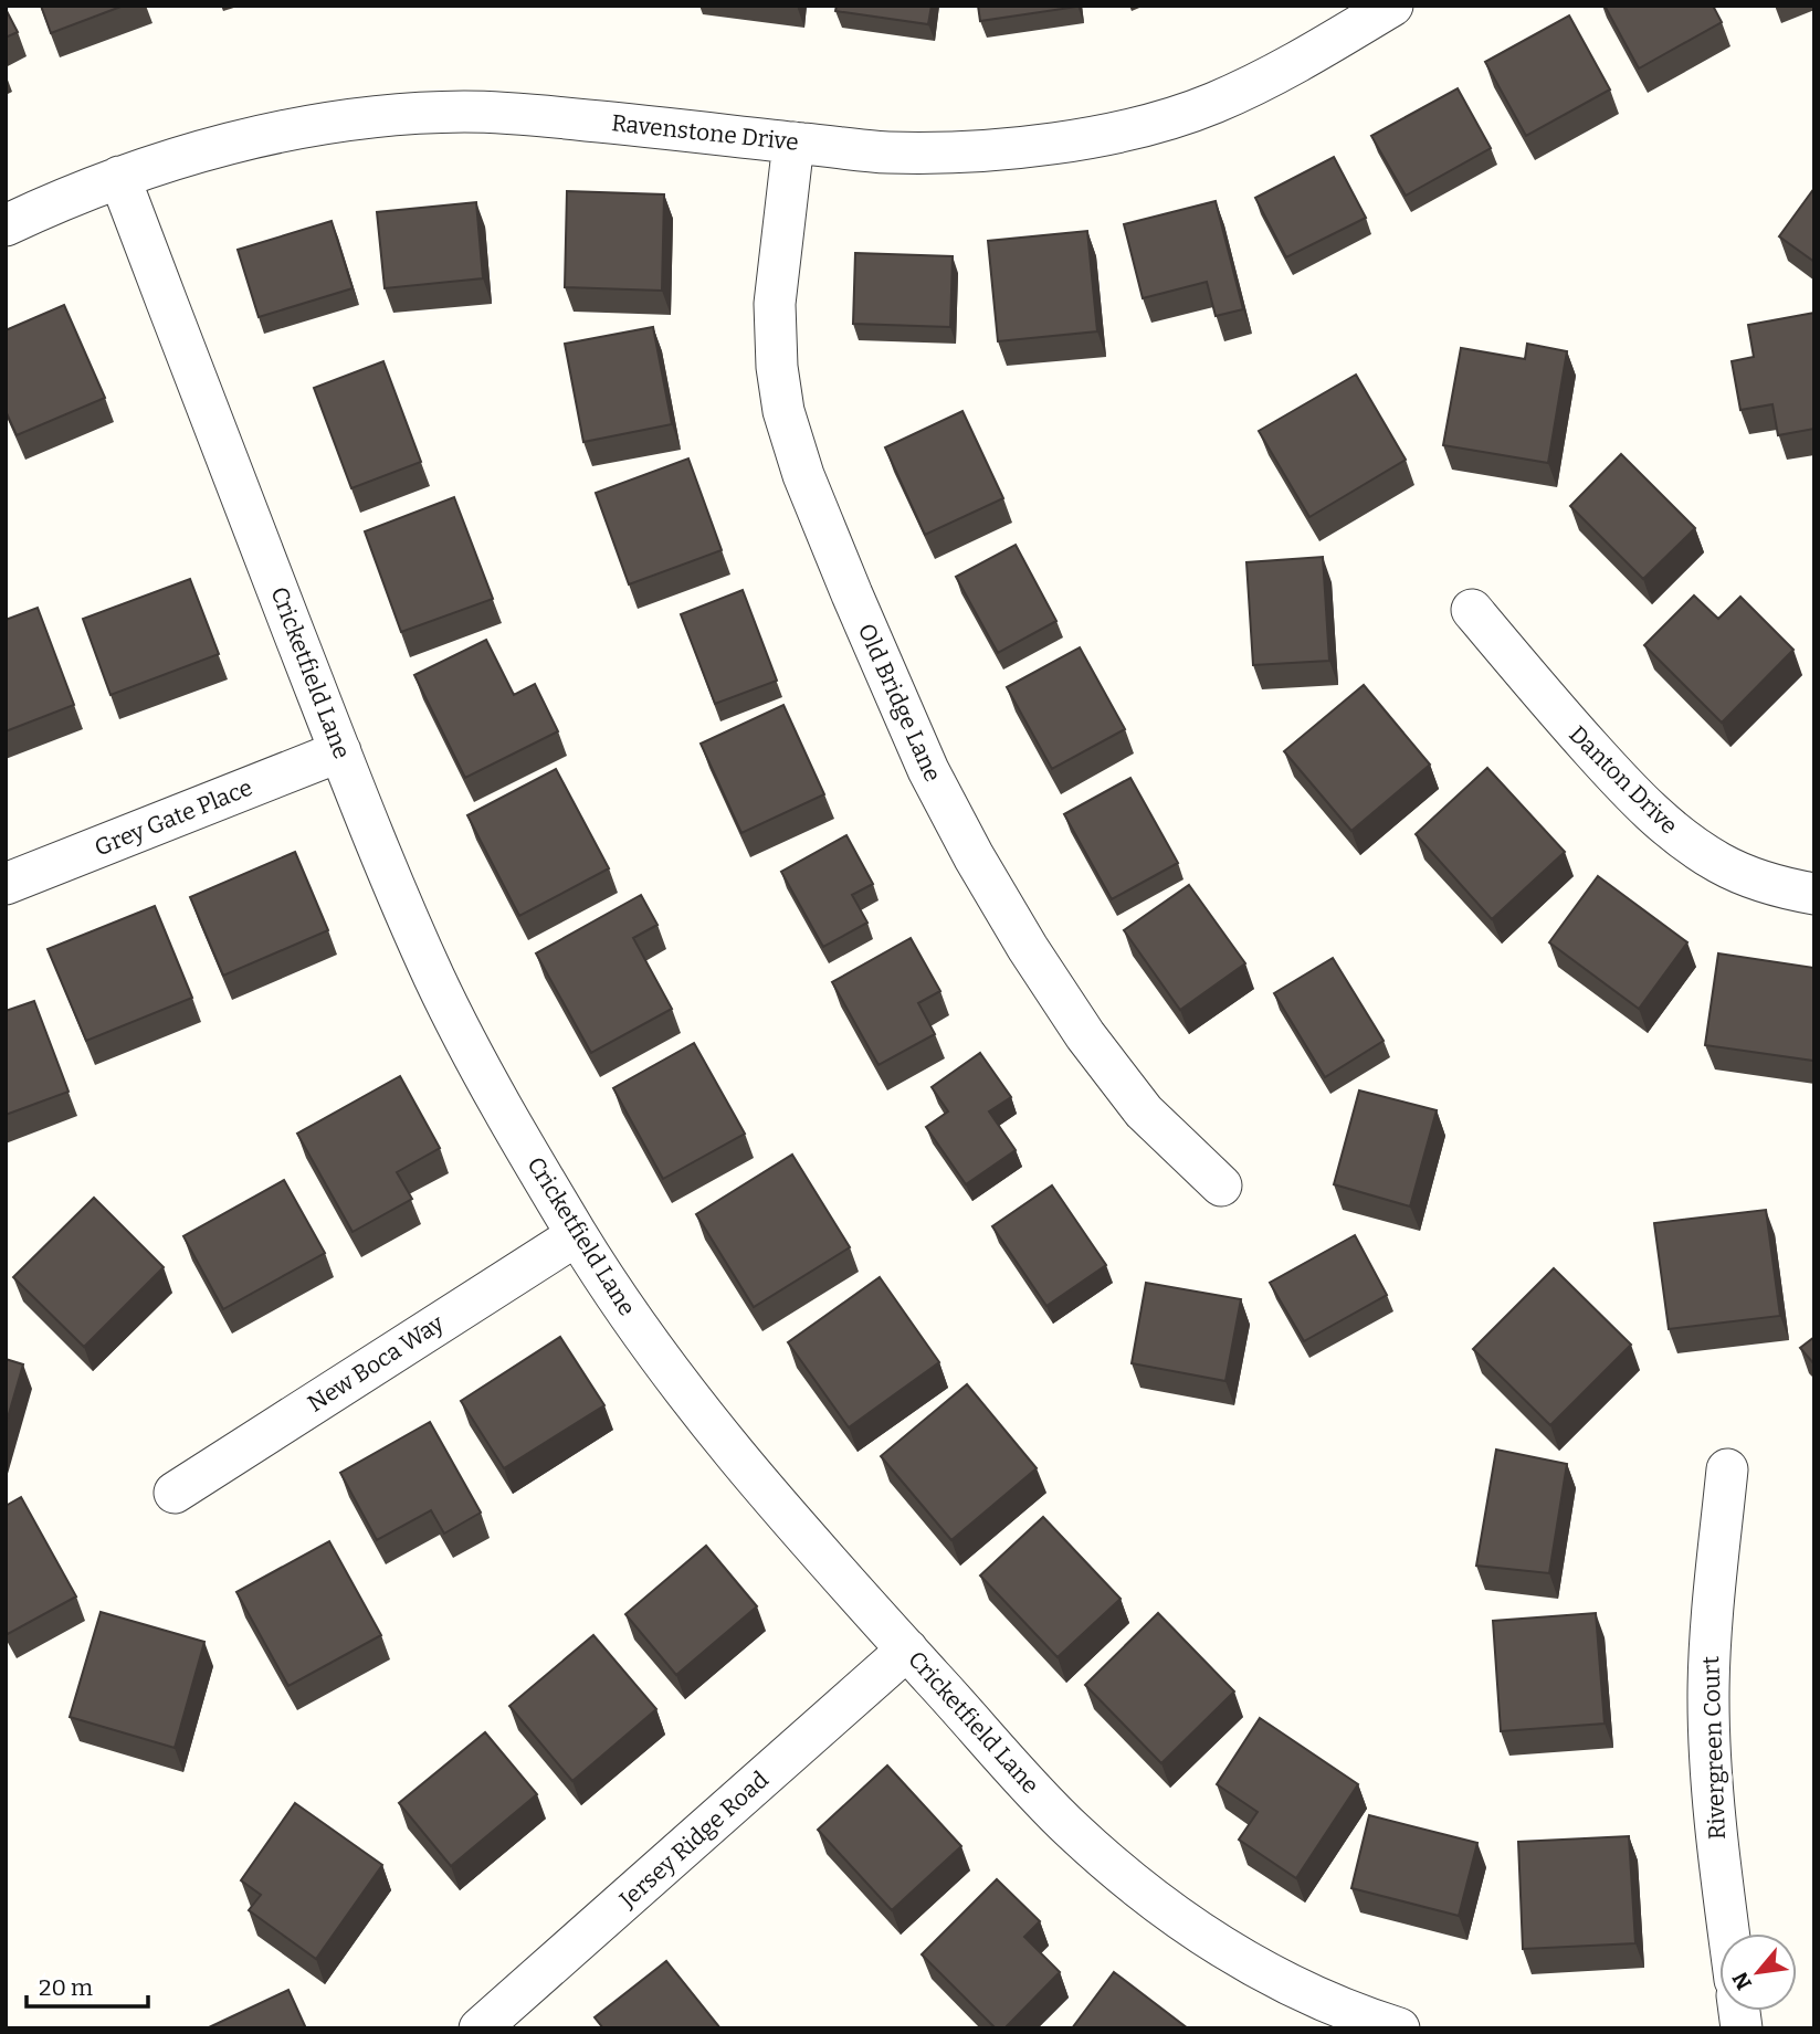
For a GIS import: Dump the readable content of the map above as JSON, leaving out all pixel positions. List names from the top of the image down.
{
  "streets": {
    "street": [
      "Ravenstone Drive",
      "Cricketfield Lane",
      "Old Bridge Lane",
      "Danton Drive",
      "Grey Gate Place",
      "New Boca Way",
      "Rivergreen Court",
      "Jersey Ridge Road"
    ]
  },
  "crossings": [
    ["Ravenstone Drive", "Cricketfield Lane"],
    ["Ravenstone Drive", "Old Bridge Lane"],
    ["Cricketfield Lane", "Grey Gate Place"],
    ["Cricketfield Lane", "New Boca Way"],
    ["Cricketfield Lane", "Jersey Ridge Road"]
  ],
  "scale_bar": "20 m",
  "north": "bottom left"
}
